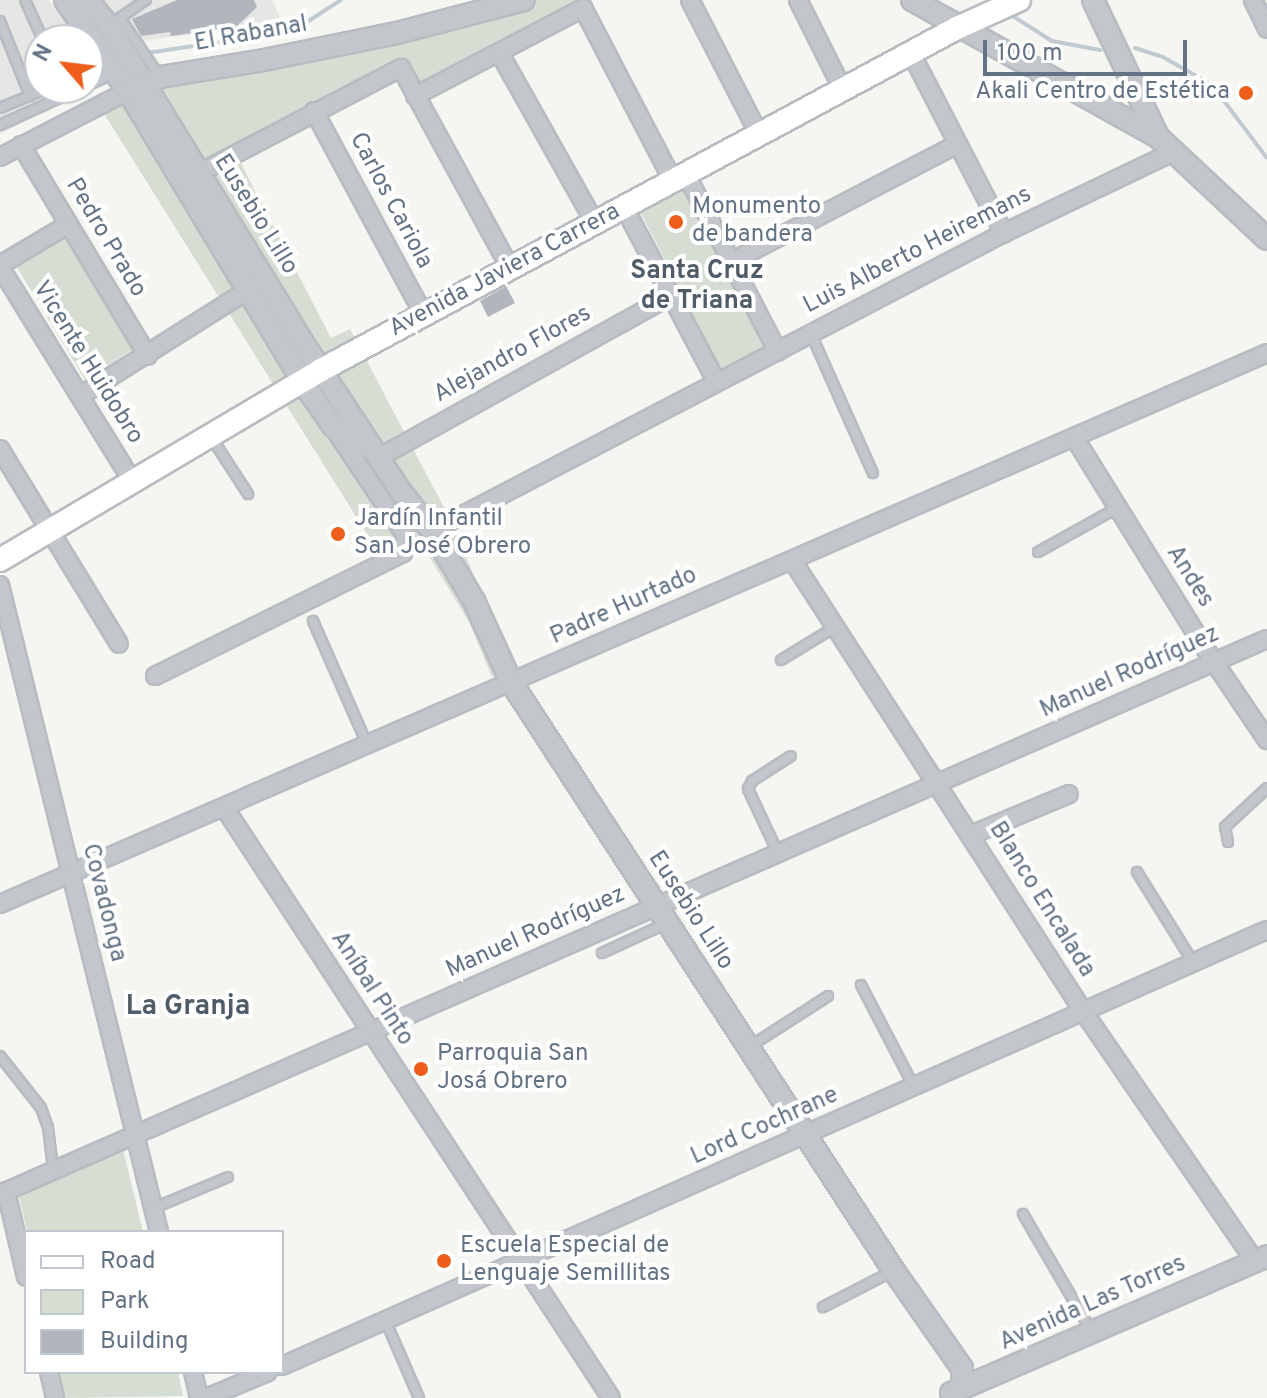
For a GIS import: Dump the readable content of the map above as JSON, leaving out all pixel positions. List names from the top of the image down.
{
  "streets": {
    "main road": ["Avenida Javiera Carrera"],
    "street": [
      "El Rabanal",
      "Carlos Cariola",
      "Eusebio Lillo",
      "Pedro Prado",
      "Luis Alberto Heiremans",
      "Alejandro Flores",
      "Vicente Huidobro",
      "Andes",
      "Padre Hurtado",
      "Manuel Rodríguez",
      "Blanco Encalada",
      "Covadonga",
      "Aníbal Pinto",
      "Lord Cochrane",
      "Avenida Las Torres"
    ]
  },
  "crossings": [
    ["El Rabanal", "Eusebio Lillo"],
    ["El Rabanal", "Pedro Prado"],
    ["Carlos Cariola", "Avenida Javiera Carrera"],
    ["Eusebio Lillo", "Luis Alberto Heiremans"],
    ["Eusebio Lillo", "Avenida Javiera Carrera"],
    ["Eusebio Lillo", "Alejandro Flores"],
    ["Eusebio Lillo", "Padre Hurtado"],
    ["Eusebio Lillo", "Manuel Rodríguez"],
    ["Eusebio Lillo", "Lord Cochrane"],
    ["Eusebio Lillo", "Avenida Las Torres"],
    ["Avenida Javiera Carrera", "Vicente Huidobro"],
    ["Andes", "Padre Hurtado"],
    ["Andes", "Manuel Rodríguez"],
    ["Padre Hurtado", "Blanco Encalada"],
    ["Padre Hurtado", "Covadonga"],
    ["Padre Hurtado", "Aníbal Pinto"],
    ["Manuel Rodríguez", "Blanco Encalada"],
    ["Manuel Rodríguez", "Covadonga"],
    ["Manuel Rodríguez", "Aníbal Pinto"],
    ["Blanco Encalada", "Lord Cochrane"],
    ["Blanco Encalada", "Avenida Las Torres"],
    ["Aníbal Pinto", "Lord Cochrane"]
  ],
  "districts": ["Santa Cruz de Triana", "La Granja"],
  "places": [
    "Akali Centro de Estética",
    "Monumento de bandera",
    "Jardín Infantil San José Obrero",
    "Parroquia San Josá Obrero",
    "Escuela Especial de Lenguaje Semillitas"
  ],
  "legend": ["Road", "Park", "Building"],
  "scale_bar": "100 m",
  "north": "top left"
}
